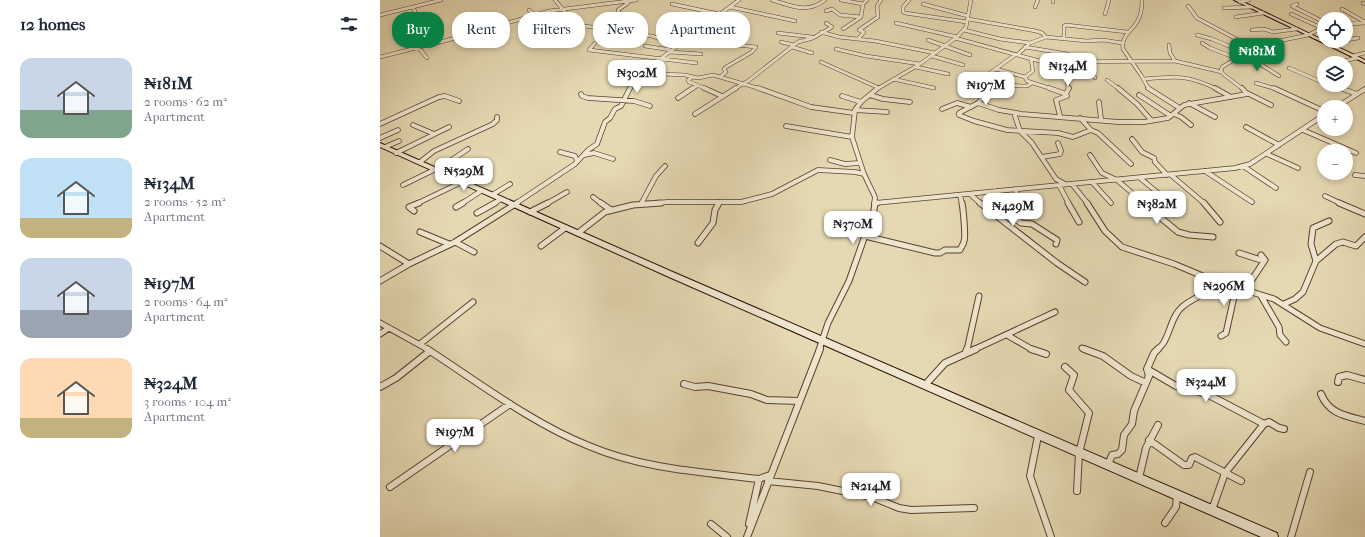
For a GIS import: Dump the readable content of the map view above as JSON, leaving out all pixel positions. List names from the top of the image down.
{
  "page": {
    "heading": "12 homes",
    "map_buttons": ["+", "−"],
    "chip": [
      "Buy",
      "Rent",
      "Filters",
      "New",
      "Apartment"
    ],
    "price": [
      "₦181M",
      "₦134M",
      "₦302M",
      "₦197M",
      "₦529M",
      "₦382M",
      "₦429M",
      "₦370M",
      "₦296M",
      "₦324M",
      "₦197M",
      "₦214M"
    ],
    "list": [
      {
        "name": "₦181M",
        "note": "2 rooms · 62 m² · Apartment"
      },
      {
        "name": "₦134M",
        "note": "2 rooms · 52 m² · Apartment"
      },
      {
        "name": "₦197M",
        "note": "2 rooms · 64 m² · Apartment"
      },
      {
        "name": "₦324M",
        "note": "3 rooms · 104 m² · Apartment"
      }
    ]
  }
}
